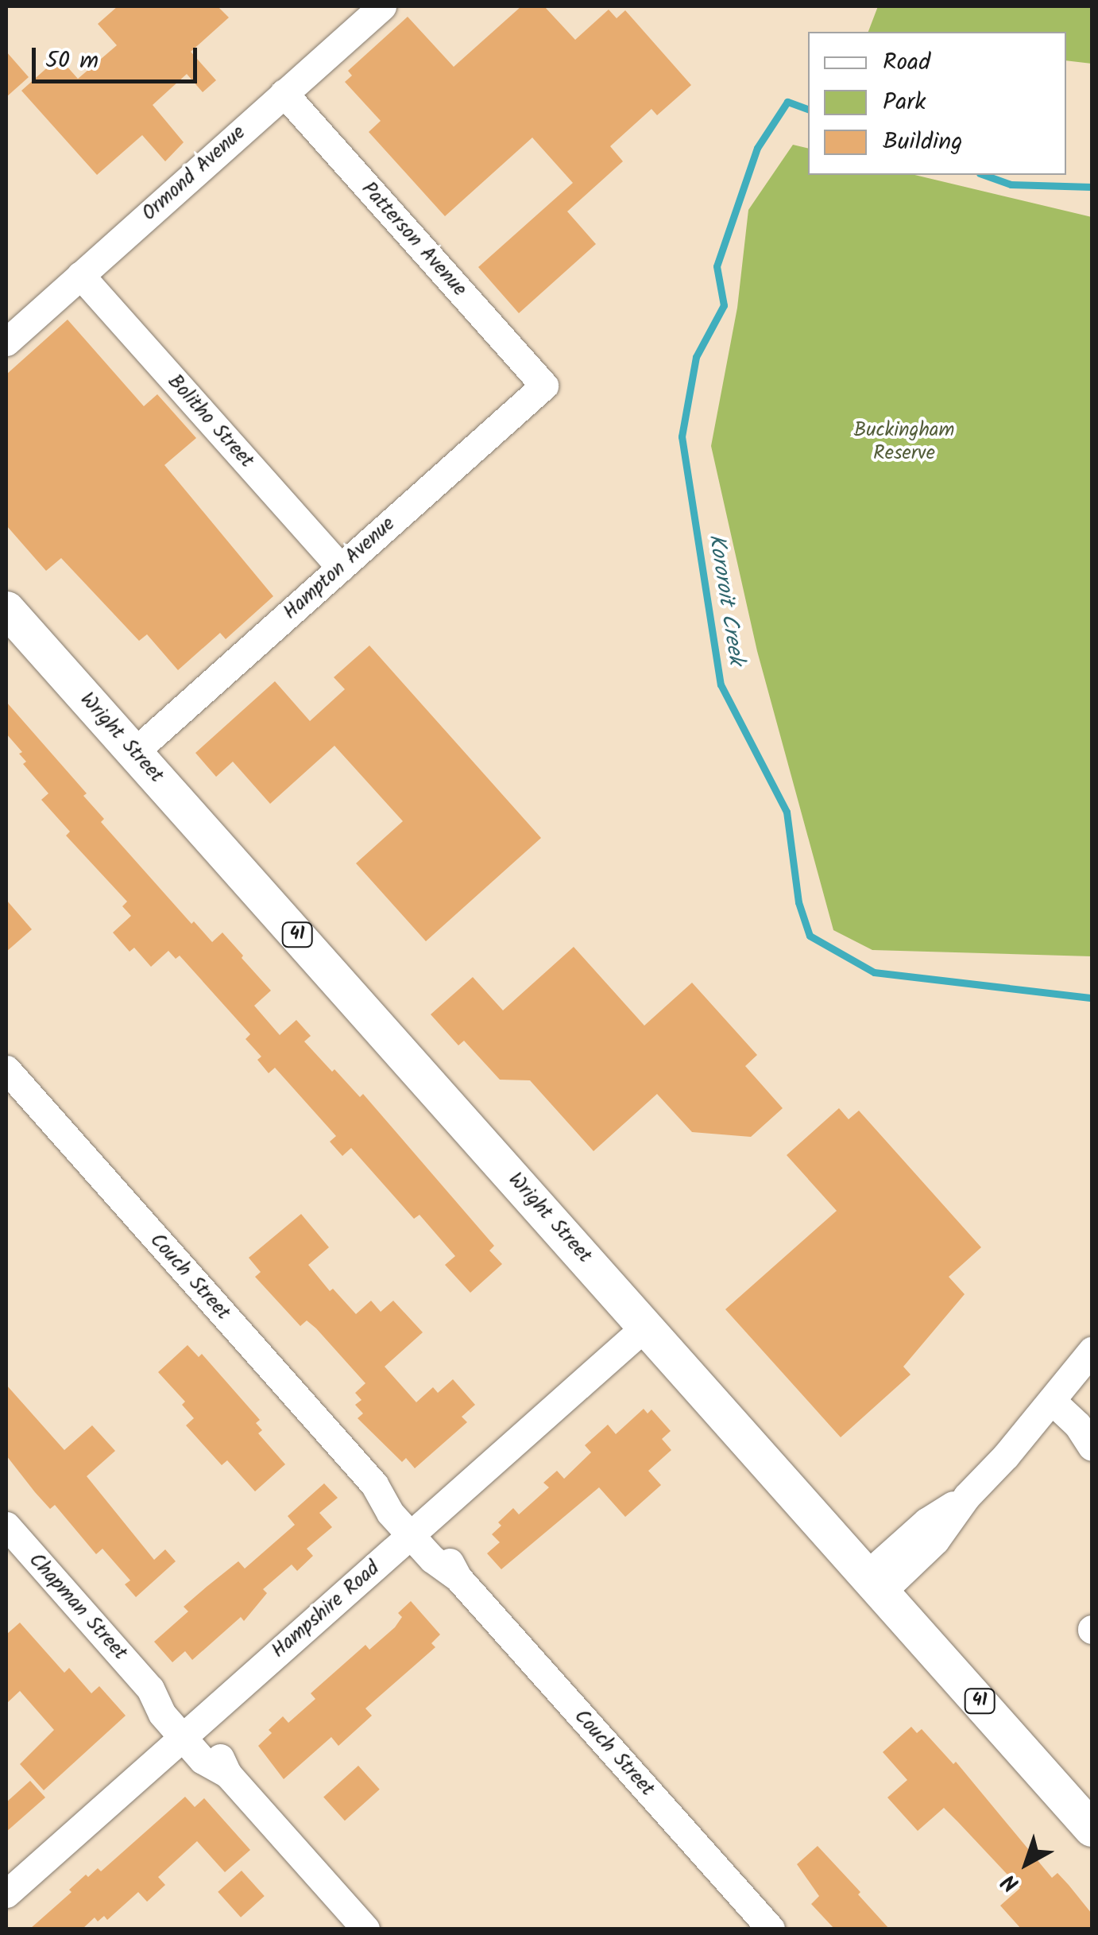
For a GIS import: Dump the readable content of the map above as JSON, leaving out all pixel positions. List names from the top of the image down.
{
  "streets": {
    "main road": ["Wright Street", "41"],
    "street": [
      "Ormond Avenue",
      "Patterson Avenue",
      "Bolitho Street",
      "Hampton Avenue",
      "Couch Street",
      "Chapman Street",
      "Hampshire Road"
    ]
  },
  "crossings": [
    ["Ormond Avenue", "Patterson Avenue"],
    ["Ormond Avenue", "Bolitho Street"],
    ["Patterson Avenue", "Hampton Avenue"],
    ["Bolitho Street", "Hampton Avenue"],
    ["Hampton Avenue", "Wright Street"],
    ["Wright Street", "Hampshire Road"],
    ["Couch Street", "Hampshire Road"],
    ["Chapman Street", "Hampshire Road"]
  ],
  "water": ["Kororoit Creek"],
  "parks": ["Buckingham Reserve"],
  "legend": ["Road", "Park", "Building"],
  "scale_bar": "50 m",
  "north": "bottom left"
}
